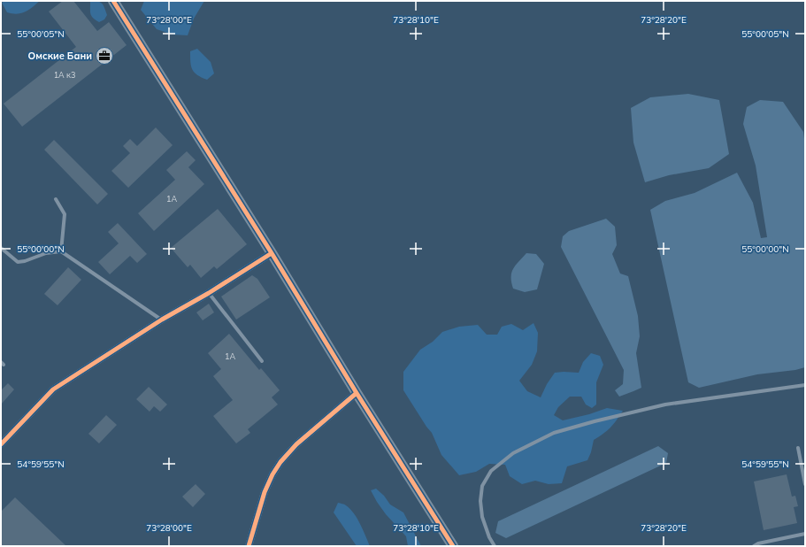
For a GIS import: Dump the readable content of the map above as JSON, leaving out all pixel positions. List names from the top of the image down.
{
  "places": {
    "office": ["Омские Бани"]
  },
  "house_numbers": ["1А к3", "1А", "1А"],
  "coordinates": [
    "73°28'00\"E",
    "73°28'10\"E",
    "73°28'20\"E",
    "55°00'05\"N",
    "55°00'00\"N",
    "54°59'55\"N"
  ]
}
